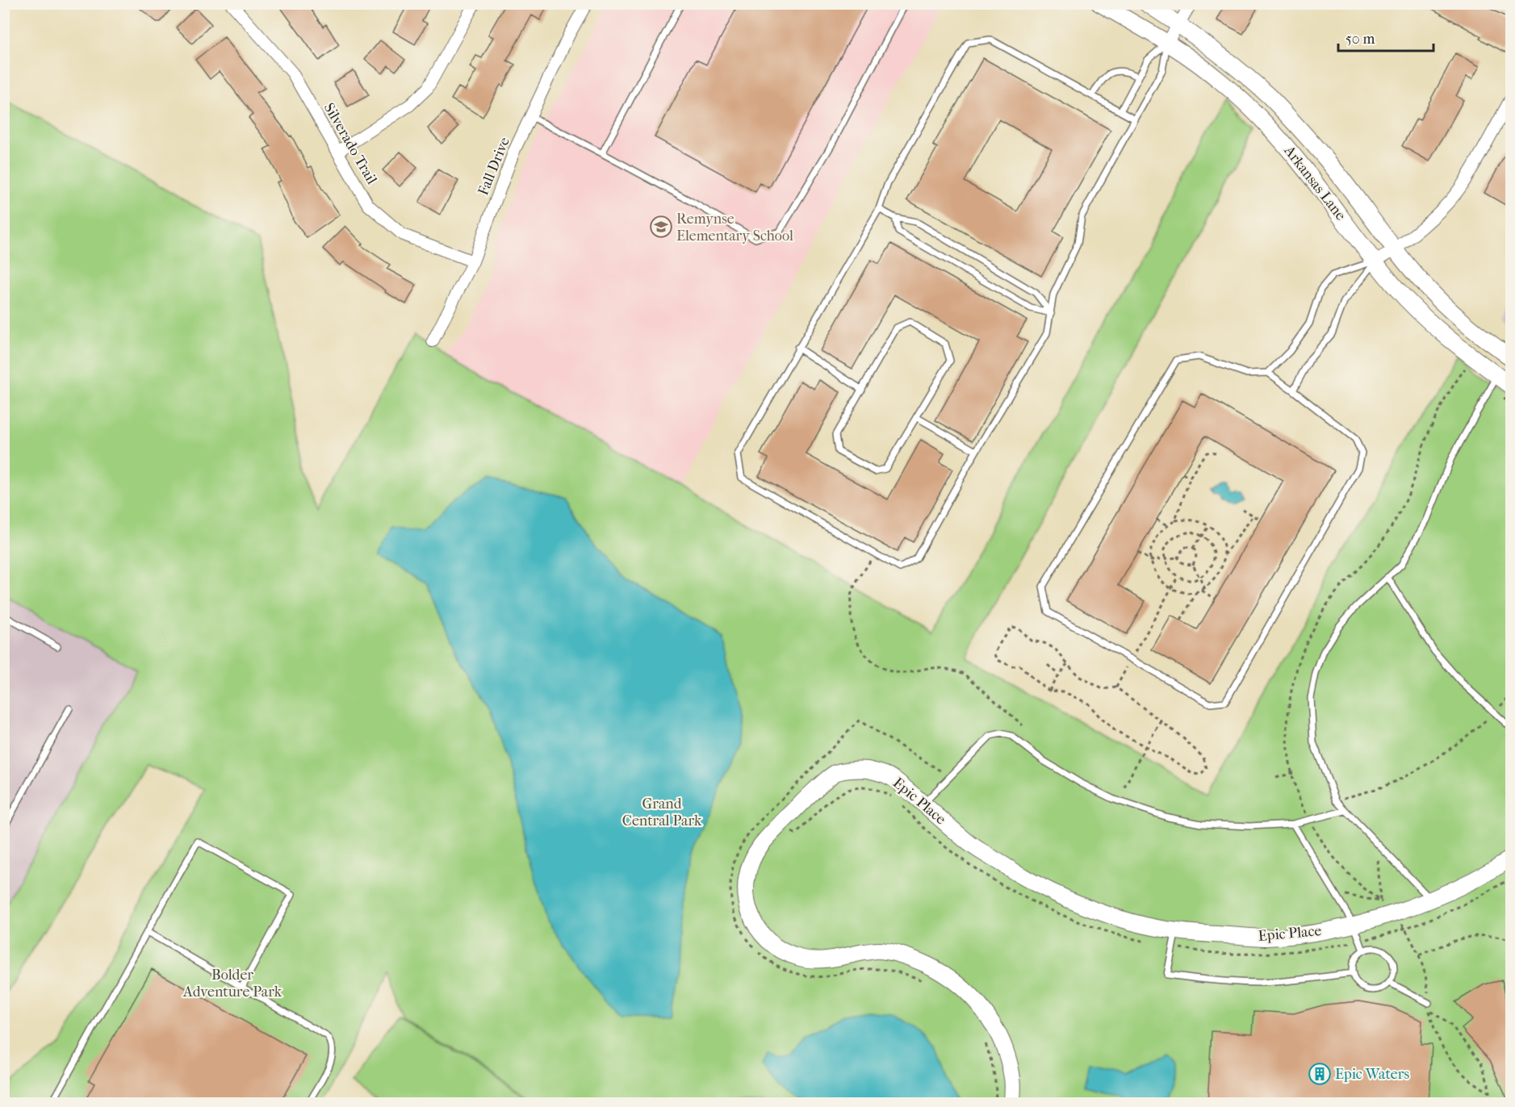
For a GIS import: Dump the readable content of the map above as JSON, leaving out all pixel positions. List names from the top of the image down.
{
  "streets": {
    "street": [
      "Silverado Trail",
      "Fall Drive",
      "Arkansas Lane",
      "Epic Place"
    ]
  },
  "crossings": [
    ["Silverado Trail", "Fall Drive"]
  ],
  "parks": ["Grand Central Park", "Bolder Adventure Park"],
  "places": {
    "school or university": ["Remynse Elementary School"],
    "building": ["Epic Waters"]
  },
  "scale_bar": "50 m"
}
